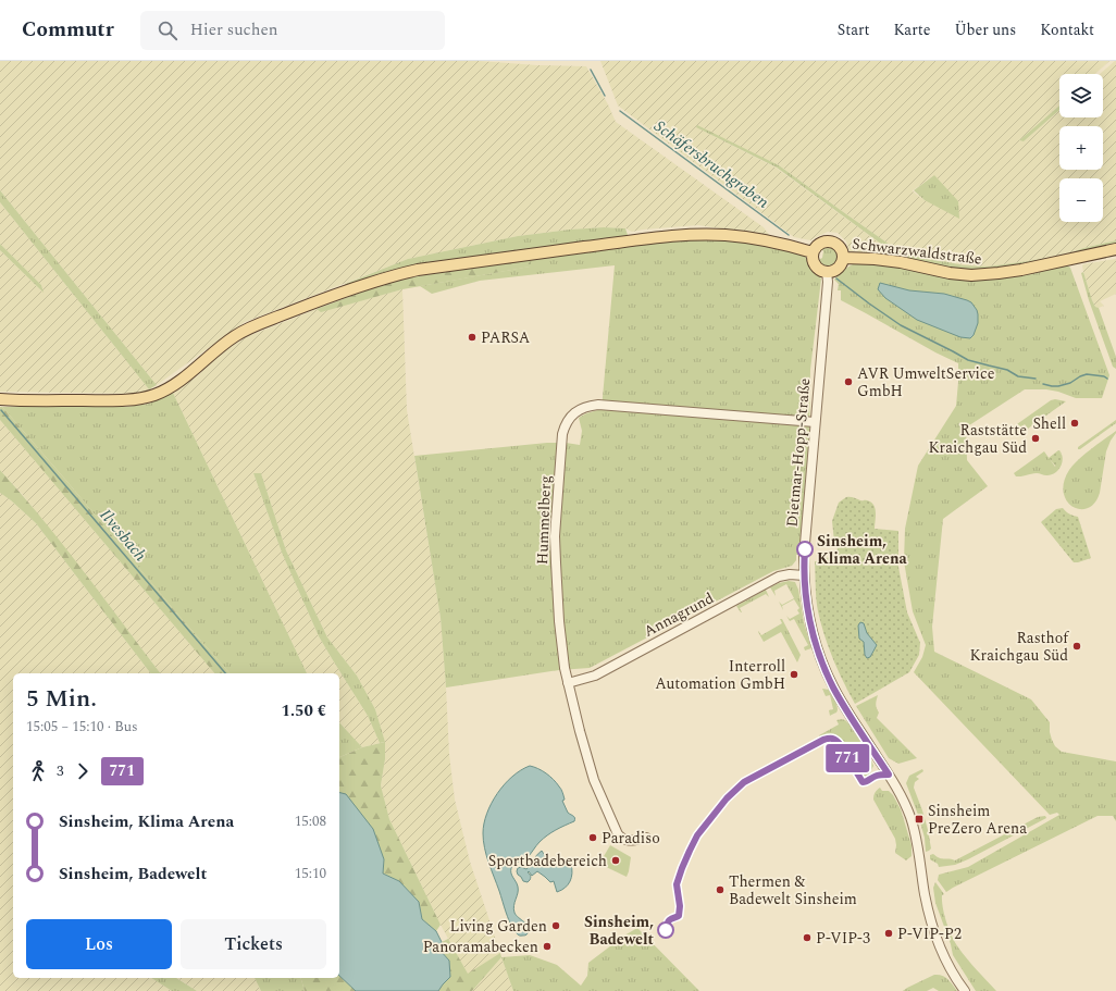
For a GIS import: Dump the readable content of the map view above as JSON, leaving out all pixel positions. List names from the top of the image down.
{
  "streets": {
    "main road": ["Schwarzwaldstraße"],
    "street": ["Dietmar-Hopp-Straße", "Hummelberg", "Annagrund"]
  },
  "crossings": [
    ["Schwarzwaldstraße", "Dietmar-Hopp-Straße"],
    ["Dietmar-Hopp-Straße", "Hummelberg"],
    ["Dietmar-Hopp-Straße", "Annagrund"],
    ["Hummelberg", "Annagrund"]
  ],
  "water": ["Schäfersbruchgraben", "Ilvesbach"],
  "places": {
    "other": [
      "PARSA",
      "AVR UmweltService GmbH",
      "Shell",
      "Raststätte Kraichgau Süd",
      "Sinsheim, Klima Arena",
      "Rasthof Kraichgau Süd",
      "Interroll Automation GmbH",
      "Paradiso",
      "Sportbadebereich",
      "Thermen & Badewelt Sinsheim",
      "Living Garden",
      "Sinsheim, Badewelt",
      "P-VIP-P2",
      "P-VIP-3",
      "Panoramabecken"
    ],
    "transit": ["Sinsheim PreZero Arena"]
  },
  "lines": ["bus line 771"],
  "page": {
    "header": "Commutr",
    "search": "Hier suchen",
    "nav": [
      "Start",
      "Karte",
      "Über uns",
      "Kontakt"
    ],
    "on_map": "771",
    "map_buttons": ["+", "−"],
    "heading": ["5 Min.", "15:05 – 15:10 · Bus", "1.50 €"],
    "legs": ["3", "771"],
    "list": [
      {
        "name": "Sinsheim, Klima Arena",
        "value": "15:08"
      },
      {
        "name": "Sinsheim, Badewelt",
        "value": "15:10"
      }
    ],
    "buttons": ["Los", "Tickets"]
  }
}
